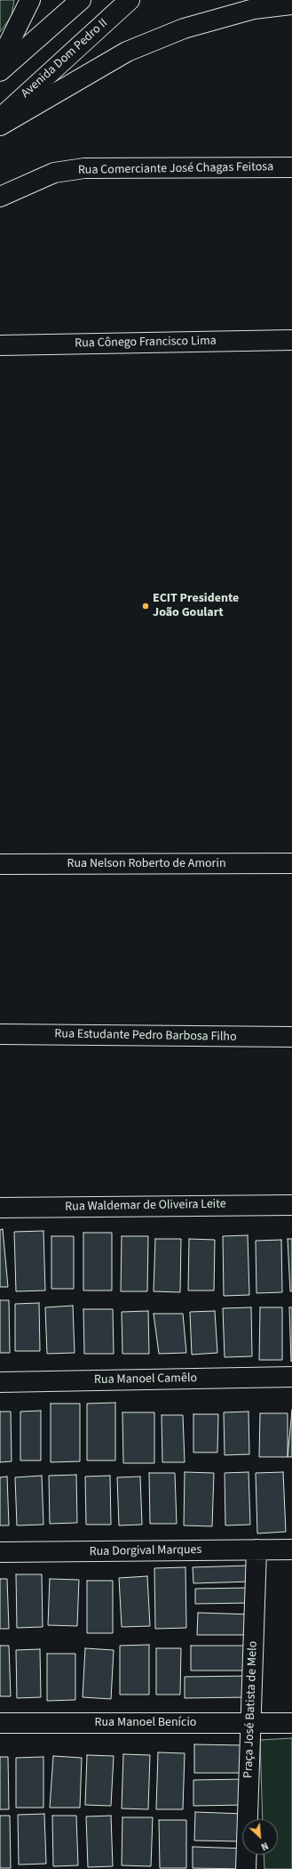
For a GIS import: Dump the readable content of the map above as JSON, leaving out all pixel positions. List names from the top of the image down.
{
  "streets": {
    "main road": [
      "Avenida Dom Pedro II",
      "Rua Comerciante José Chagas Feitosa",
      "Rua Cônego Francisco Lima",
      "Rua Nelson Roberto de Amorin",
      "Rua Estudante Pedro Barbosa Filho",
      "Rua Waldemar de Oliveira Leite",
      "Rua Manoel Camêlo",
      "Rua Dorgival Marques",
      "Praça José Batista de Melo",
      "Rua Manoel Benício"
    ]
  },
  "crossings": [
    ["Rua Dorgival Marques", "Praça José Batista de Melo"],
    ["Praça José Batista de Melo", "Rua Manoel Benício"]
  ],
  "places": ["ECIT Presidente João Goulart"],
  "north": "bottom right"
}
